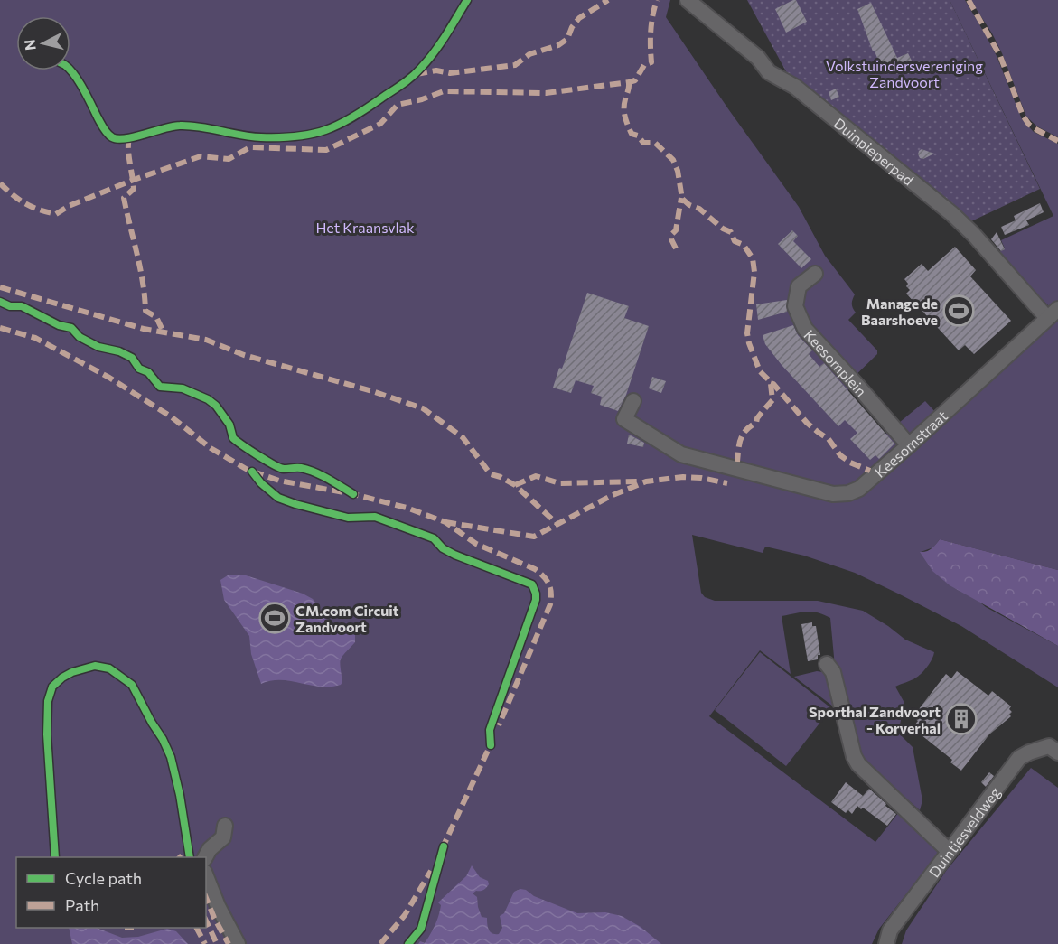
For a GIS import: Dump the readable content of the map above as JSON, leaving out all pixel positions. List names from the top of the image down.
{
  "streets": {
    "street": [
      "Duinpieperpad",
      "Keesomplein",
      "Keesomstraat",
      "Duintjesveldweg"
    ]
  },
  "crossings": [
    ["Duinpieperpad", "Keesomstraat"],
    ["Keesomplein", "Keesomstraat"]
  ],
  "parks": ["Volkstuindersvereniging Zandvoort", "Het Kraansvlak"],
  "places": {
    "sports": ["Manage de Baarshoeve", "CM.com Circuit Zandvoort"],
    "building": ["Sporthal Zandvoort - Korverhal"]
  },
  "legend": ["Cycle path", "Path"],
  "north": "left"
}
